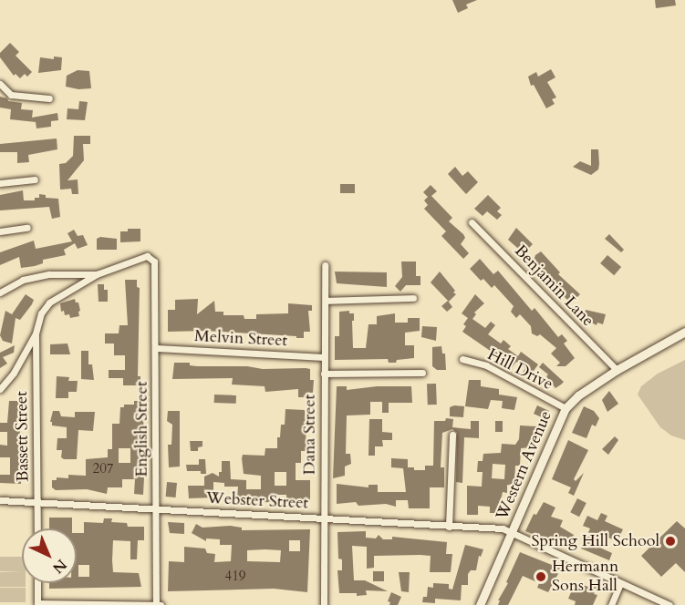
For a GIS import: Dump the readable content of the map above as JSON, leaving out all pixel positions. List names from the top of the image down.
{
  "streets": {
    "street": [
      "Benjamin Lane",
      "Melvin Street",
      "Hill Drive",
      "English Street",
      "Dana Street",
      "Bassett Street",
      "Western Avenue",
      "Webster Street"
    ]
  },
  "crossings": [
    ["Benjamin Lane", "Western Avenue"],
    ["Melvin Street", "English Street"],
    ["Melvin Street", "Dana Street"],
    ["Hill Drive", "Western Avenue"],
    ["English Street", "Webster Street"],
    ["Dana Street", "Webster Street"],
    ["Bassett Street", "Webster Street"],
    ["Western Avenue", "Webster Street"]
  ],
  "places": ["Spring Hill School", "Hermann Sons Hall"],
  "house_numbers": ["207", "419"],
  "north": "bottom right"
}
